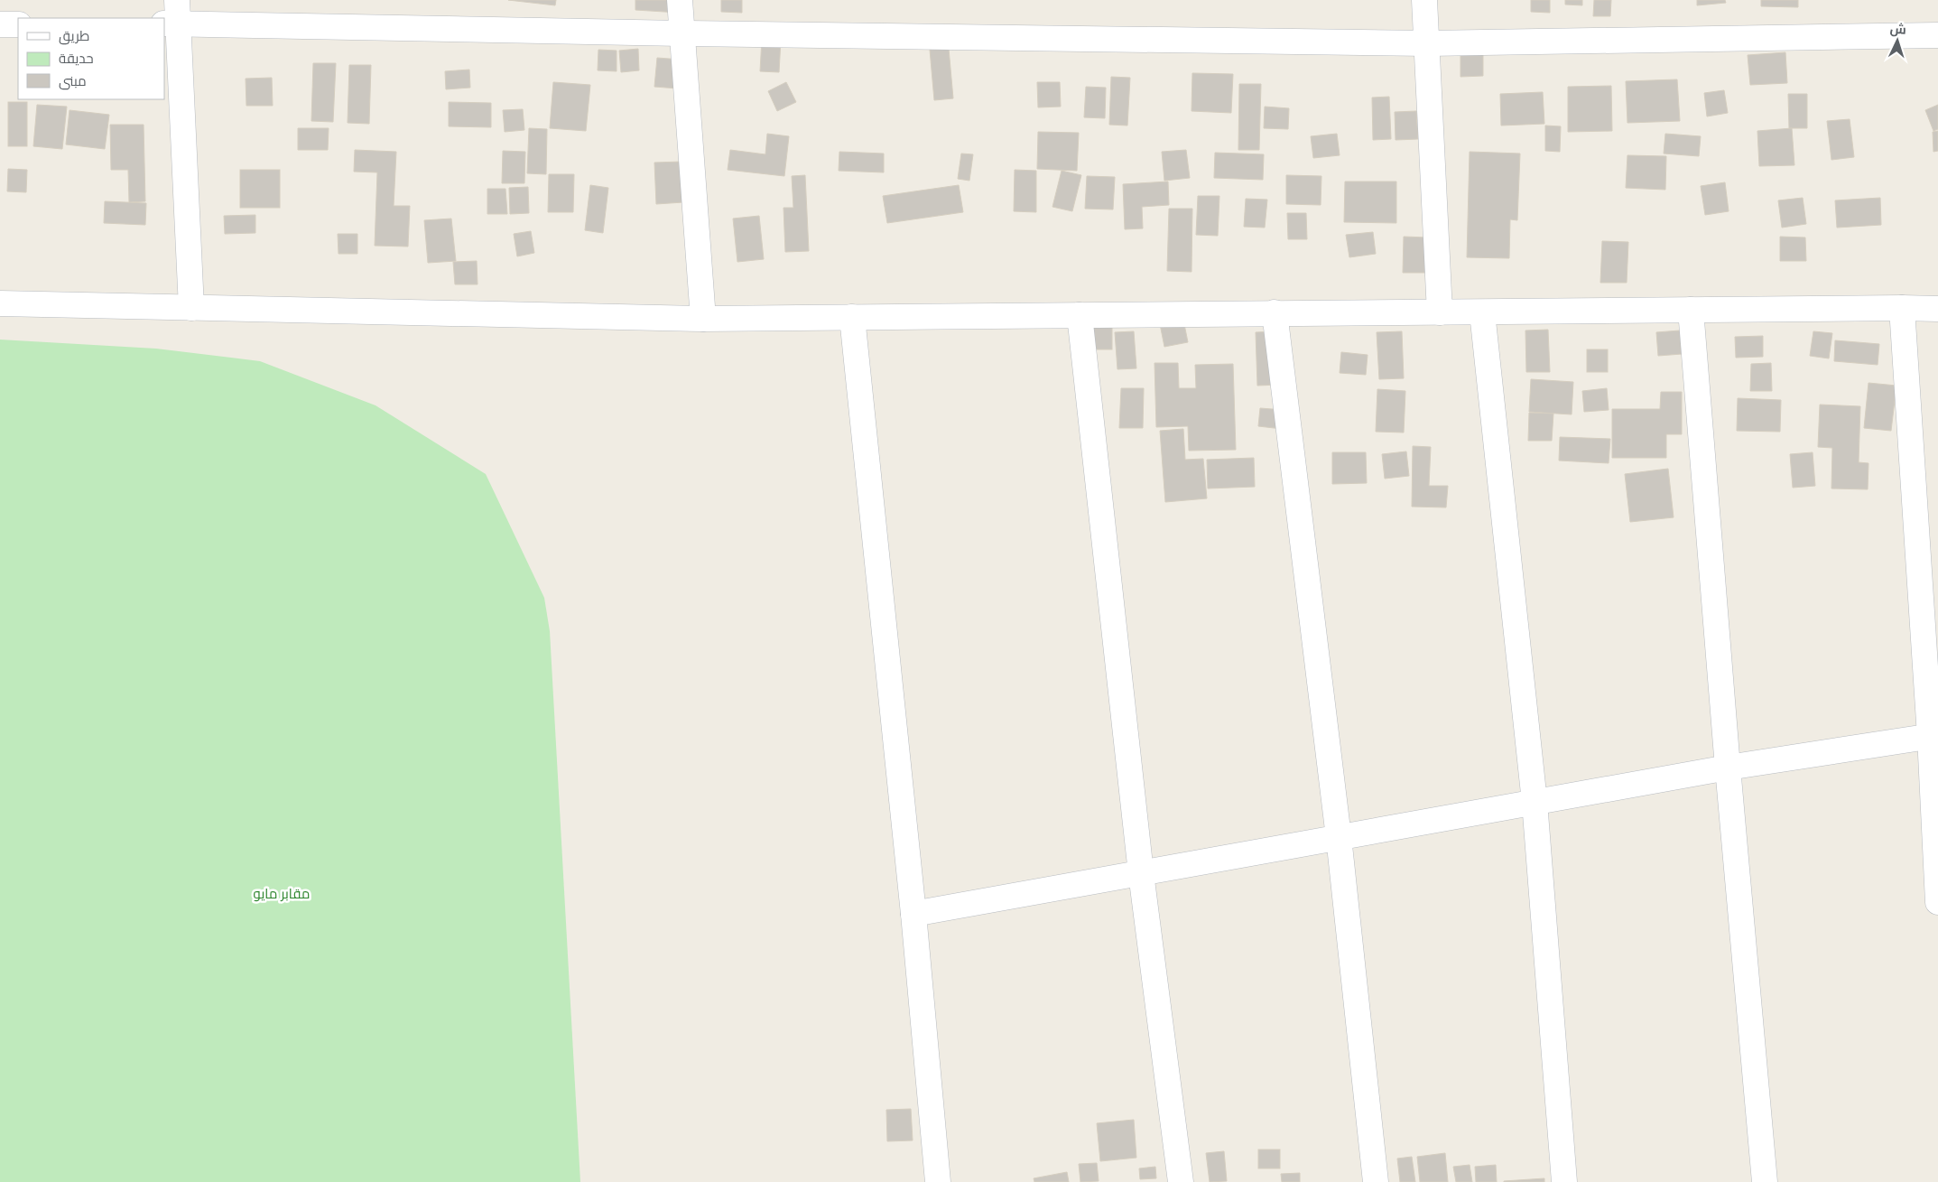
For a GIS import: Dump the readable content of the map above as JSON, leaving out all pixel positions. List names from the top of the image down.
{
  "parks": ["مقابر مايو"],
  "legend": ["طريق", "حديقة", "مبنى"],
  "north": "top"
}
